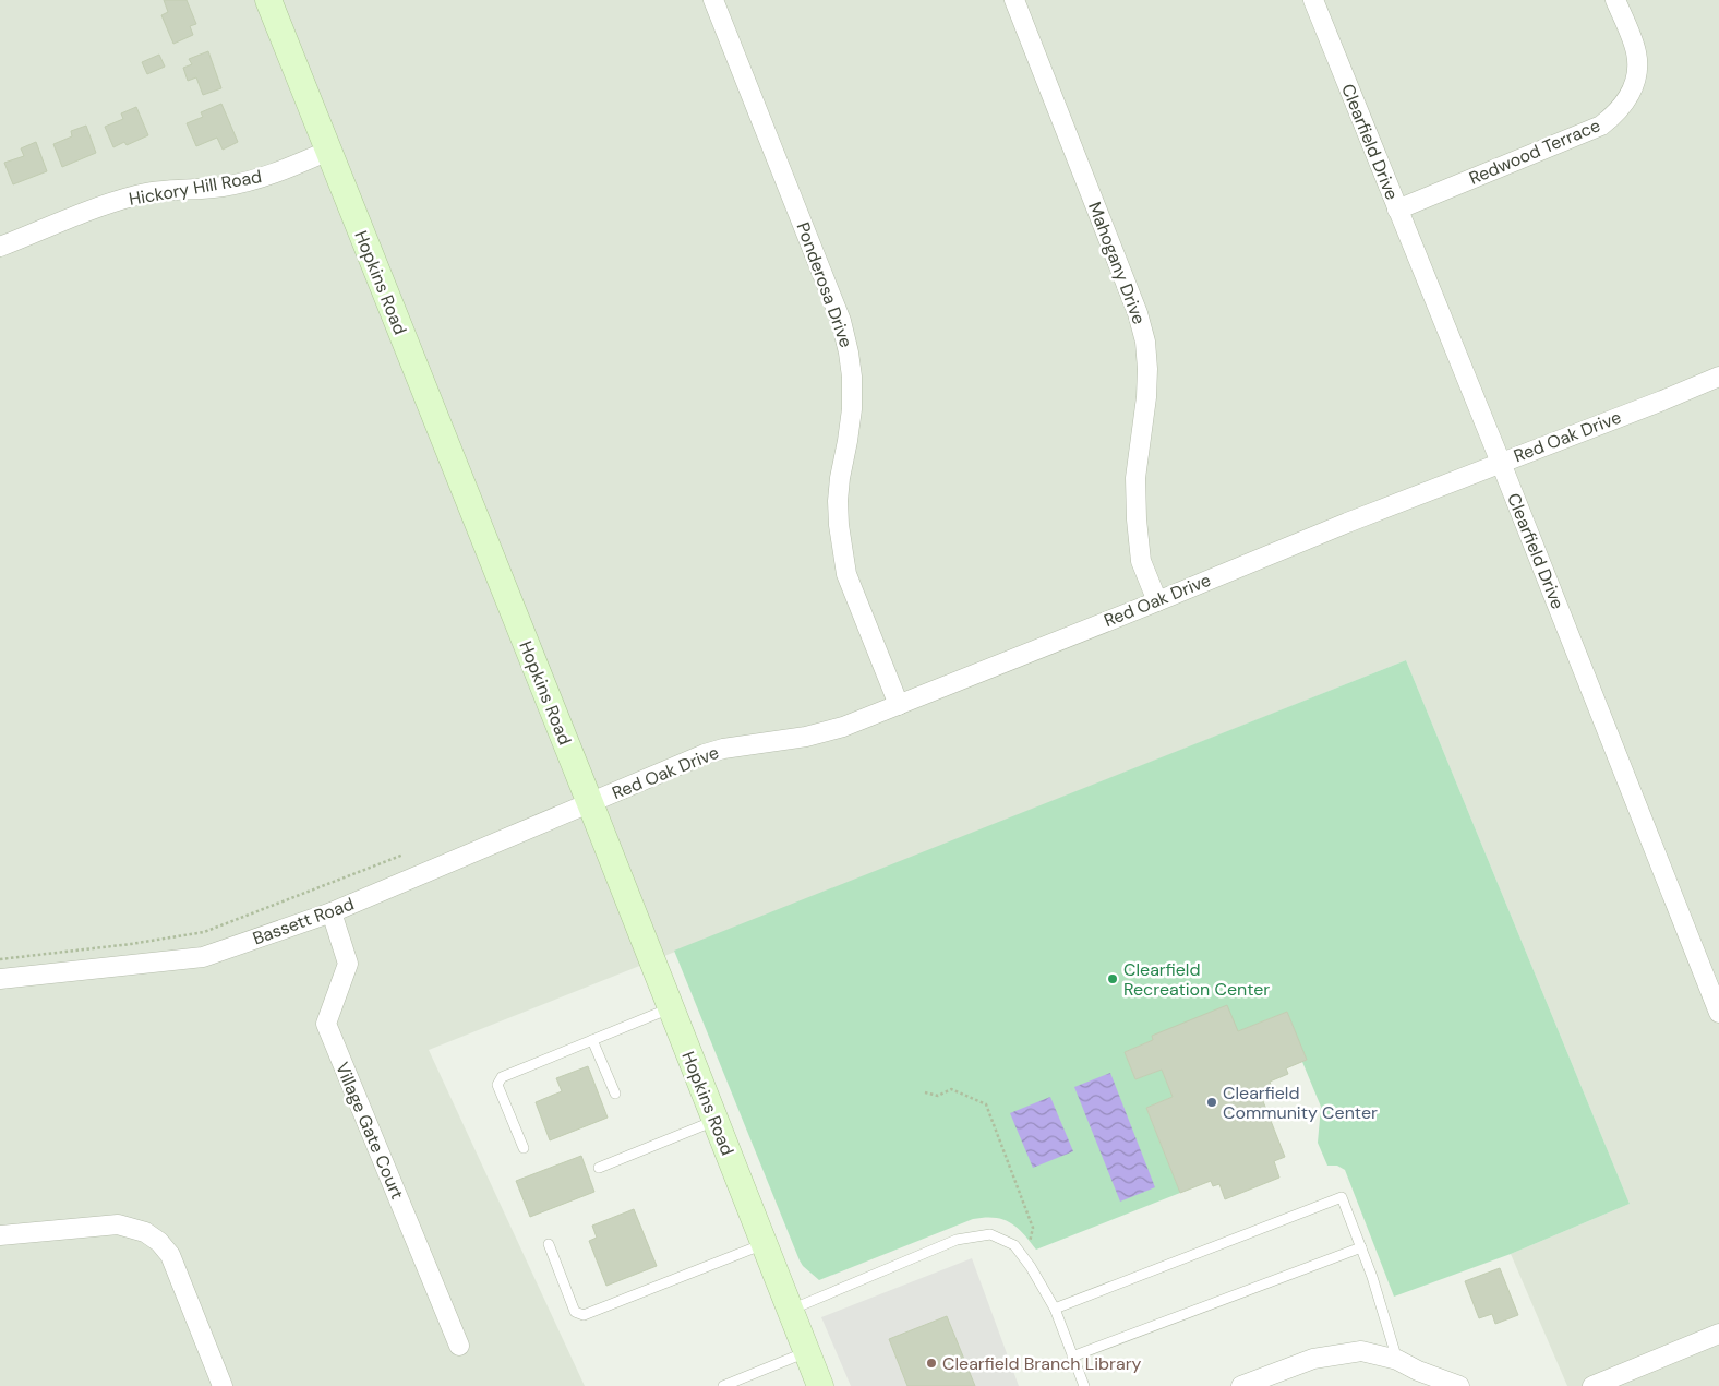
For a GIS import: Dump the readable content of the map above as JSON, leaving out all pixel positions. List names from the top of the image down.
{
  "streets": {
    "street": [
      "Clearfield Drive",
      "Redwood Terrace",
      "Hickory Hill Road",
      "Mahogany Drive",
      "Hopkins Road",
      "Ponderosa Drive",
      "Red Oak Drive",
      "Bassett Road",
      "Village Gate Court"
    ]
  },
  "crossings": [
    ["Clearfield Drive", "Redwood Terrace"],
    ["Clearfield Drive", "Red Oak Drive"],
    ["Hickory Hill Road", "Hopkins Road"],
    ["Mahogany Drive", "Red Oak Drive"],
    ["Hopkins Road", "Red Oak Drive"],
    ["Hopkins Road", "Bassett Road"],
    ["Ponderosa Drive", "Red Oak Drive"],
    ["Red Oak Drive", "Bassett Road"],
    ["Bassett Road", "Village Gate Court"]
  ],
  "places": ["Clearfield Recreation Center", "Clearfield Community Center", "Clearfield Branch Library"]
}
